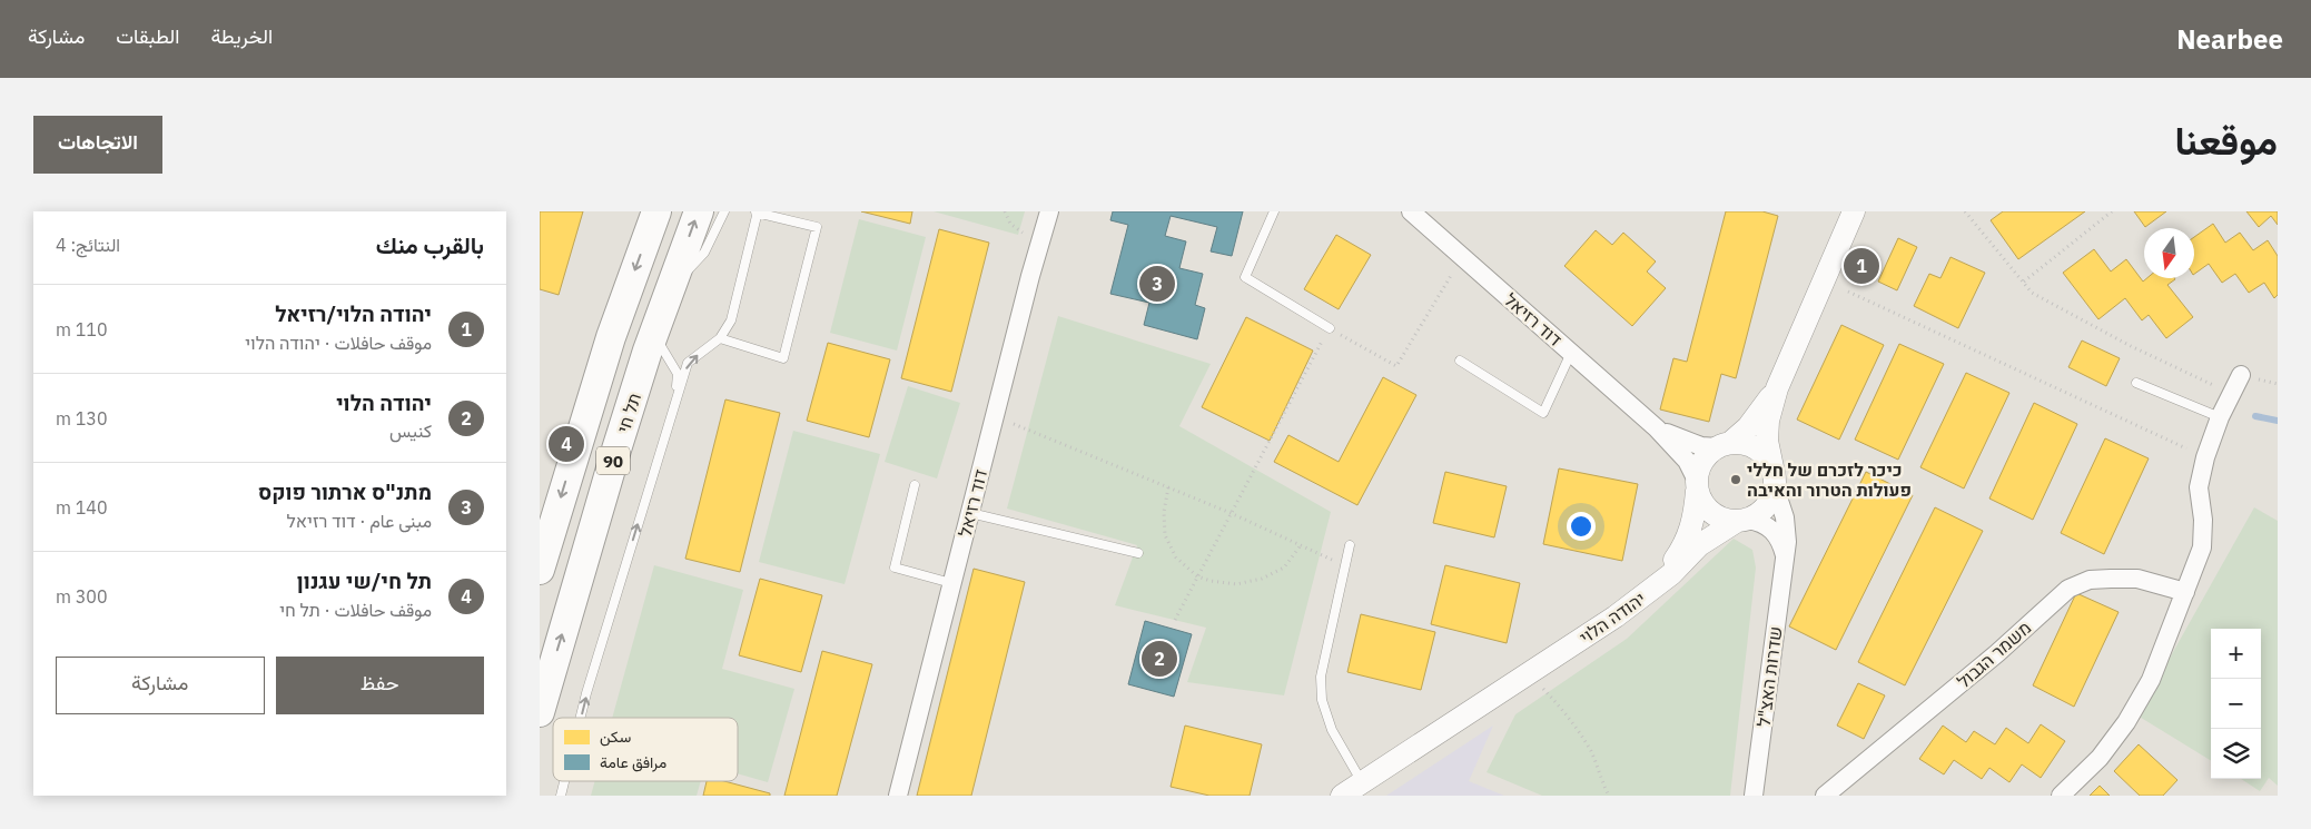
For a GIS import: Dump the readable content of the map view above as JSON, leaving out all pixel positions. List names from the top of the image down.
{
  "streets": {
    "highway": ["תל חי", "90"],
    "street": [
      "דוד רזיאל",
      "יהודה הלוי",
      "משמר הגבול",
      "שדרות האצ\"ל"
    ]
  },
  "crossings": [
    ["דוד רזיאל", "יהודה הלוי"],
    ["דוד רזיאל", "שדרות האצ\"ל"],
    ["יהודה הלוי", "שדרות האצ\"ל"]
  ],
  "places": ["כיכר לזכרם של חללי פעולות הטרור והאיבה"],
  "legend": ["سكن", "مرافق عامة"],
  "north": "bottom",
  "page": {
    "header": "Nearbee",
    "nav": ["الخريطة", "الطبقات", "مشاركة"],
    "title": "موقعنا",
    "buttons": [
      "الاتجاهات",
      ["حفظ", "مشاركة"]
    ],
    "heading": ["بالقرب منك", "النتائج: 4"],
    "pins": [
      "1",
      "3",
      "4",
      "2"
    ],
    "list": [
      {
        "mark": "1",
        "name": "יהודה הלוי/רזיאל",
        "note": "موقف حافلات · יהודה הלוי",
        "value": "110 m"
      },
      {
        "mark": "2",
        "name": "יהודה הלוי",
        "note": "كنيس",
        "value": "130 m"
      },
      {
        "mark": "3",
        "name": "מתנ\"ס ארתור פוקס",
        "note": "مبنى عام · דוד רזיאל",
        "value": "140 m"
      },
      {
        "mark": "4",
        "name": "תל חי/שי עגנון",
        "note": "موقف حافلات · תל חי",
        "value": "300 m"
      }
    ],
    "map_buttons": ["+", "−"]
  }
}
